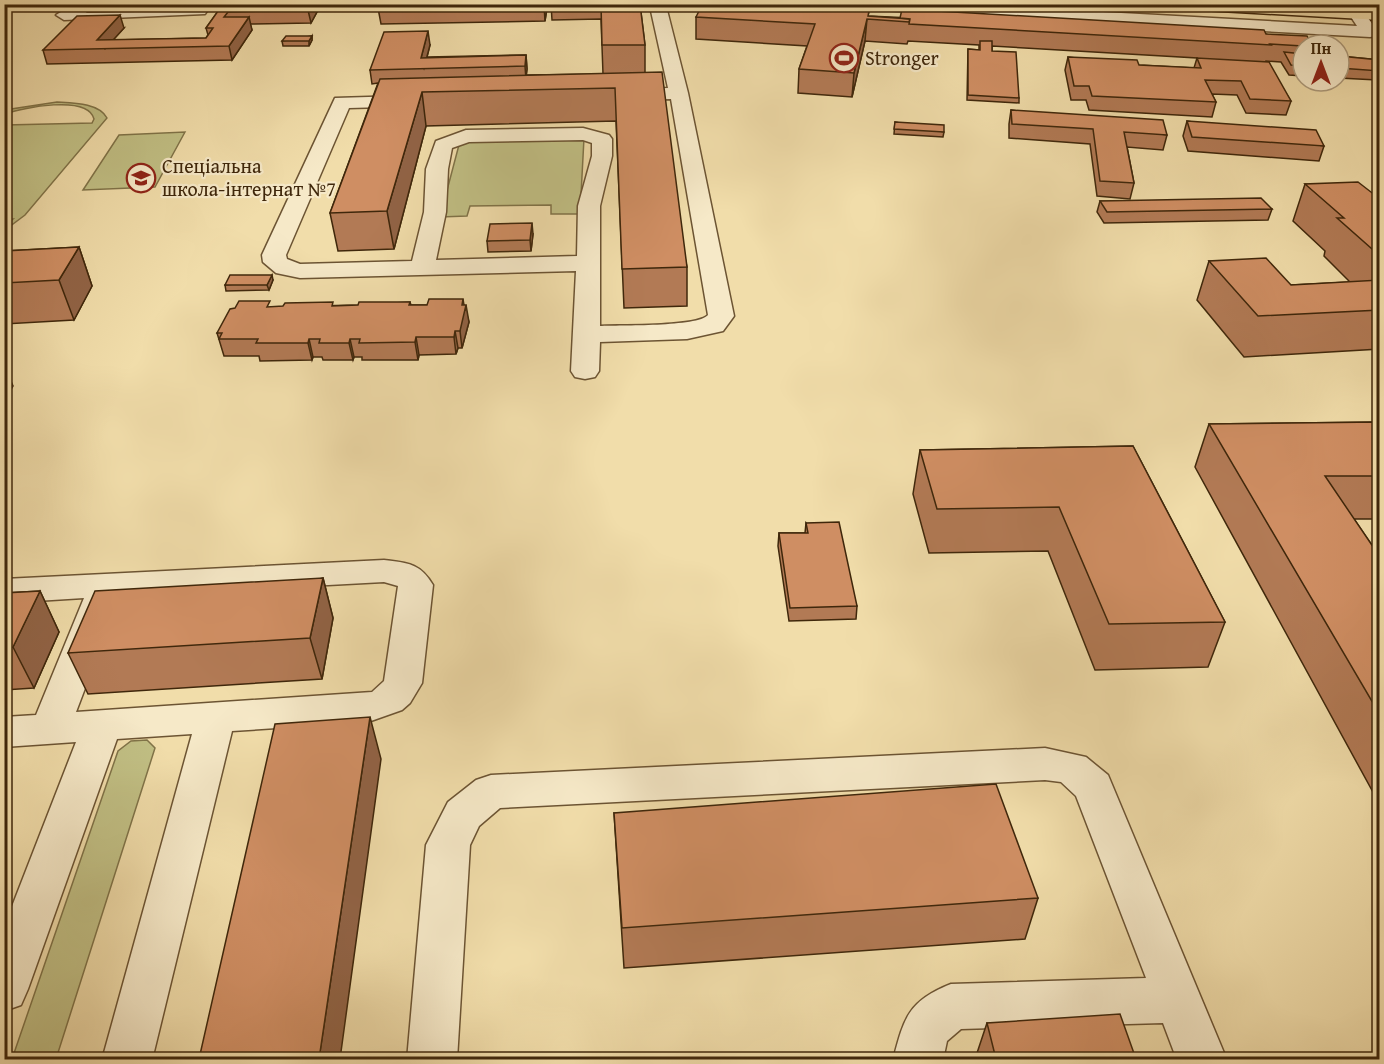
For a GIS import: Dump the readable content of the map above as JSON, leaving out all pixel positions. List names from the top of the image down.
{
  "places": {
    "sports": ["Stronger"],
    "school or university": ["Спеціальна школа-інтернат №7"]
  },
  "north": "top"
}
